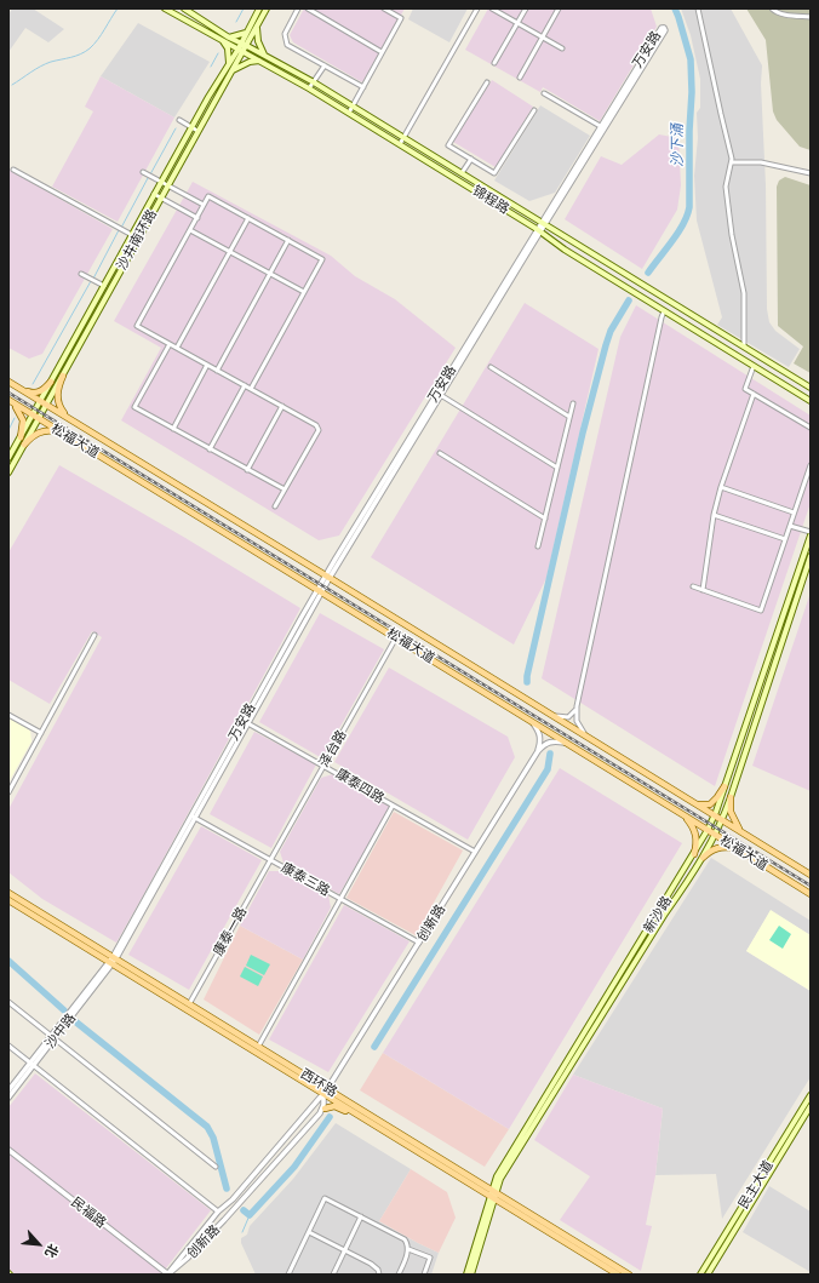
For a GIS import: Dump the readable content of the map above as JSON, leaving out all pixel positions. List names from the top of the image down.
{
  "streets": {
    "main road": [
      "锦程路",
      "沙井南环路",
      "松福大道",
      "新沙路",
      "西环路",
      "民主大道"
    ],
    "street": [
      "万安路",
      "泽台路",
      "康泰四路",
      "康泰三路",
      "创新路",
      "康泰一路",
      "沙中路",
      "民福路"
    ]
  },
  "crossings": [
    ["万安路", "锦程路"],
    ["万安路", "松福大道"],
    ["万安路", "康泰四路"],
    ["万安路", "康泰三路"],
    ["万安路", "沙中路"],
    ["万安路", "西环路"],
    ["锦程路", "沙井南环路"],
    ["沙井南环路", "松福大道"],
    ["松福大道", "泽台路"],
    ["松福大道", "新沙路"],
    ["泽台路", "康泰四路"],
    ["泽台路", "康泰三路"],
    ["泽台路", "康泰一路"],
    ["康泰四路", "创新路"],
    ["康泰三路", "创新路"],
    ["康泰三路", "康泰一路"],
    ["新沙路", "西环路"],
    ["创新路", "西环路"],
    ["创新路", "民福路"],
    ["康泰一路", "西环路"],
    ["沙中路", "西环路"]
  ],
  "water": ["沙下涌"],
  "north": "bottom right"
}
